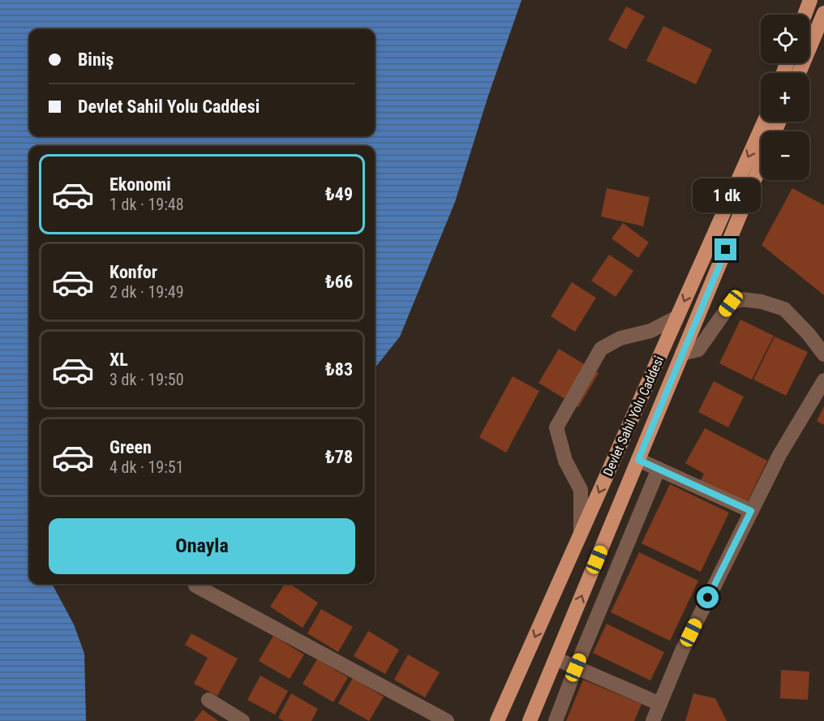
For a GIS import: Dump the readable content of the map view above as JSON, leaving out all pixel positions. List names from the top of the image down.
{
  "streets": {
    "main road": ["Devlet Sahil Yolu Caddesi"]
  },
  "page": {
    "map_buttons": ["+", "−"],
    "banner": ["Biniş", "Devlet Sahil Yolu Caddesi"],
    "list": [
      {
        "name": "Ekonomi",
        "note": "1 dk · 19:48",
        "value": "₺49"
      },
      {
        "name": "Konfor",
        "note": "2 dk · 19:49",
        "value": "₺66"
      },
      {
        "name": "XL",
        "note": "3 dk · 19:50",
        "value": "₺83"
      },
      {
        "name": "Green",
        "note": "4 dk · 19:51",
        "value": "₺78"
      }
    ],
    "bubble": "1 dk",
    "buttons": "Onayla"
  }
}
